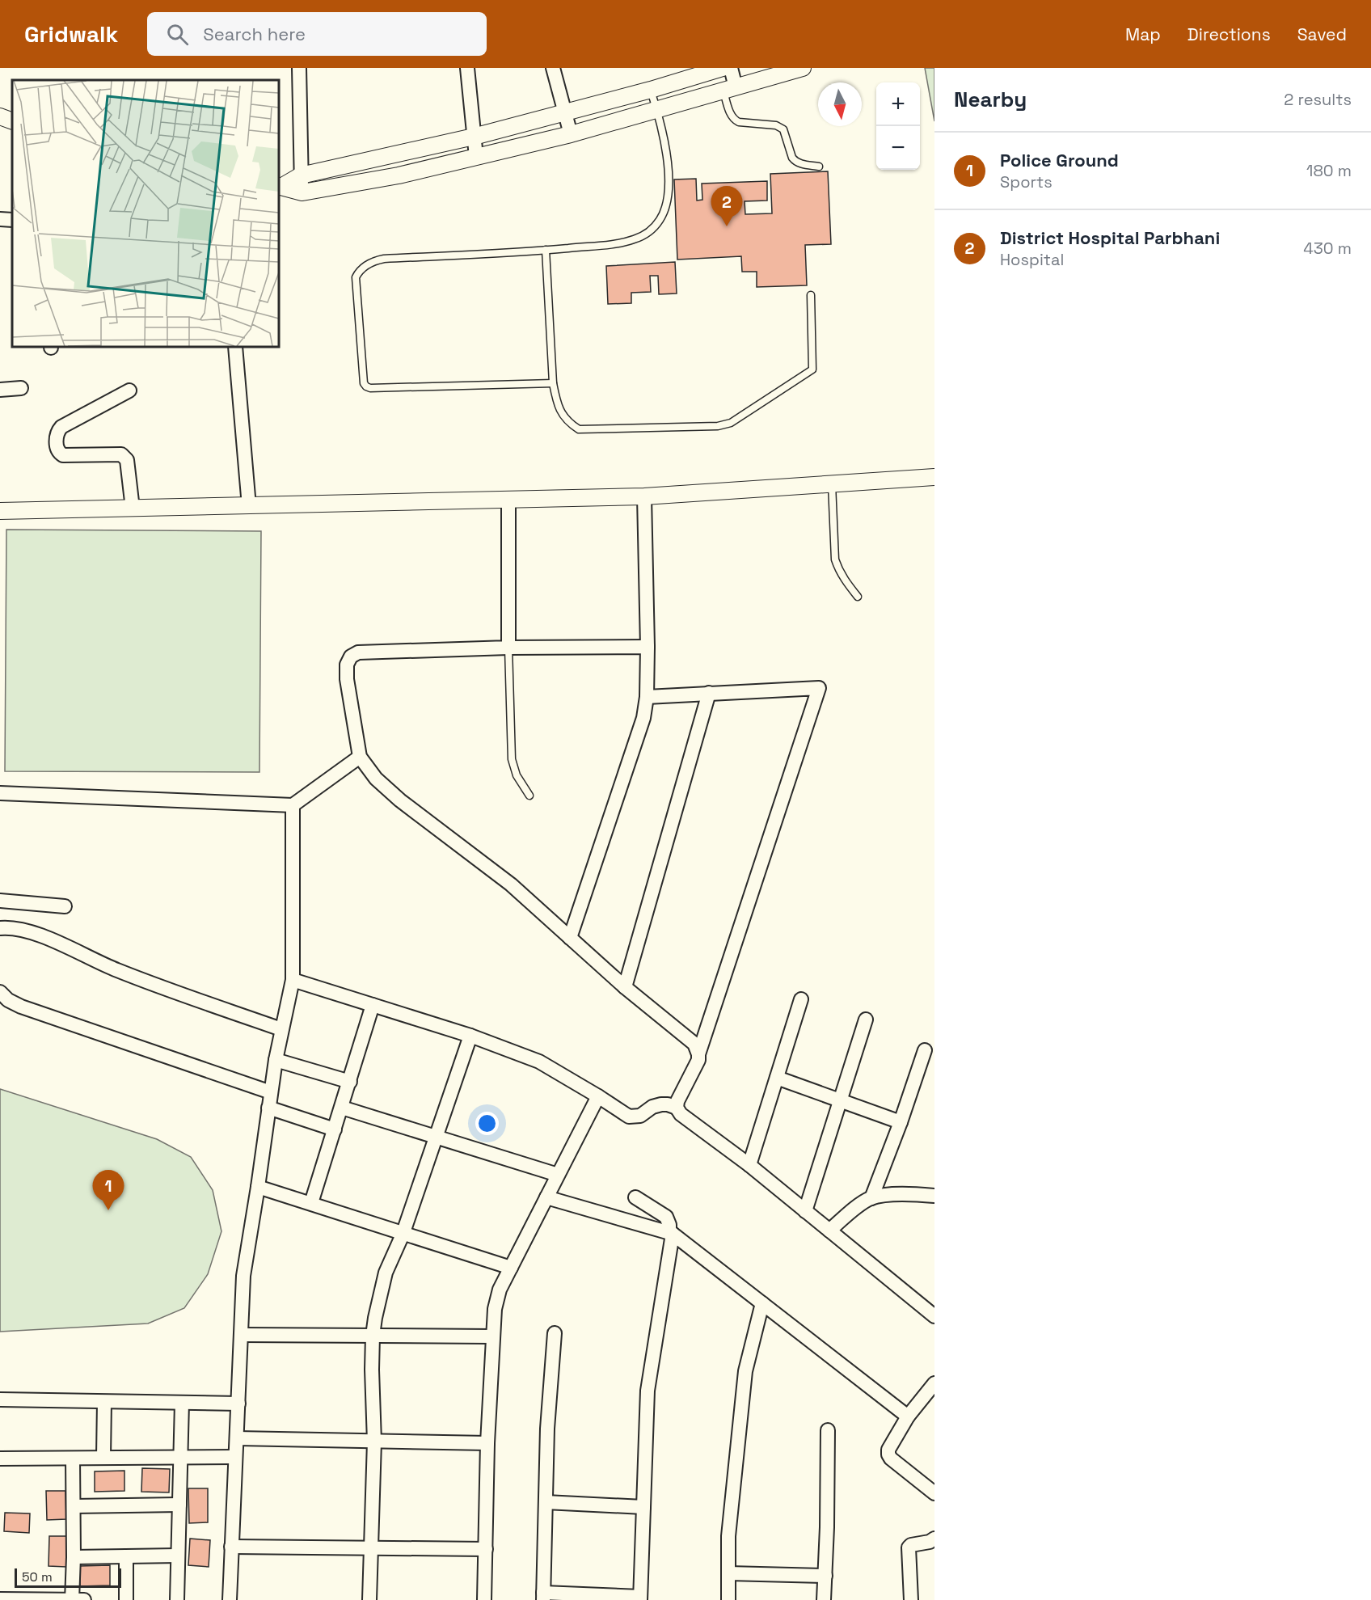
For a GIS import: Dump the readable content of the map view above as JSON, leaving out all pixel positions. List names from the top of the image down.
{
  "scale_bar": "50 m",
  "north": "bottom",
  "page": {
    "header": "Gridwalk",
    "search": "Search here",
    "nav": ["Map", "Directions", "Saved"],
    "heading": ["Nearby", "2 results"],
    "map_buttons": ["+", "−"],
    "list": [
      {
        "mark": "1",
        "name": "Police Ground",
        "note": "Sports",
        "value": "180 m"
      },
      {
        "mark": "2",
        "name": "District Hospital Parbhani",
        "note": "Hospital",
        "value": "430 m"
      }
    ],
    "pins": ["2", "1"],
    "scale": "50 m"
  }
}
